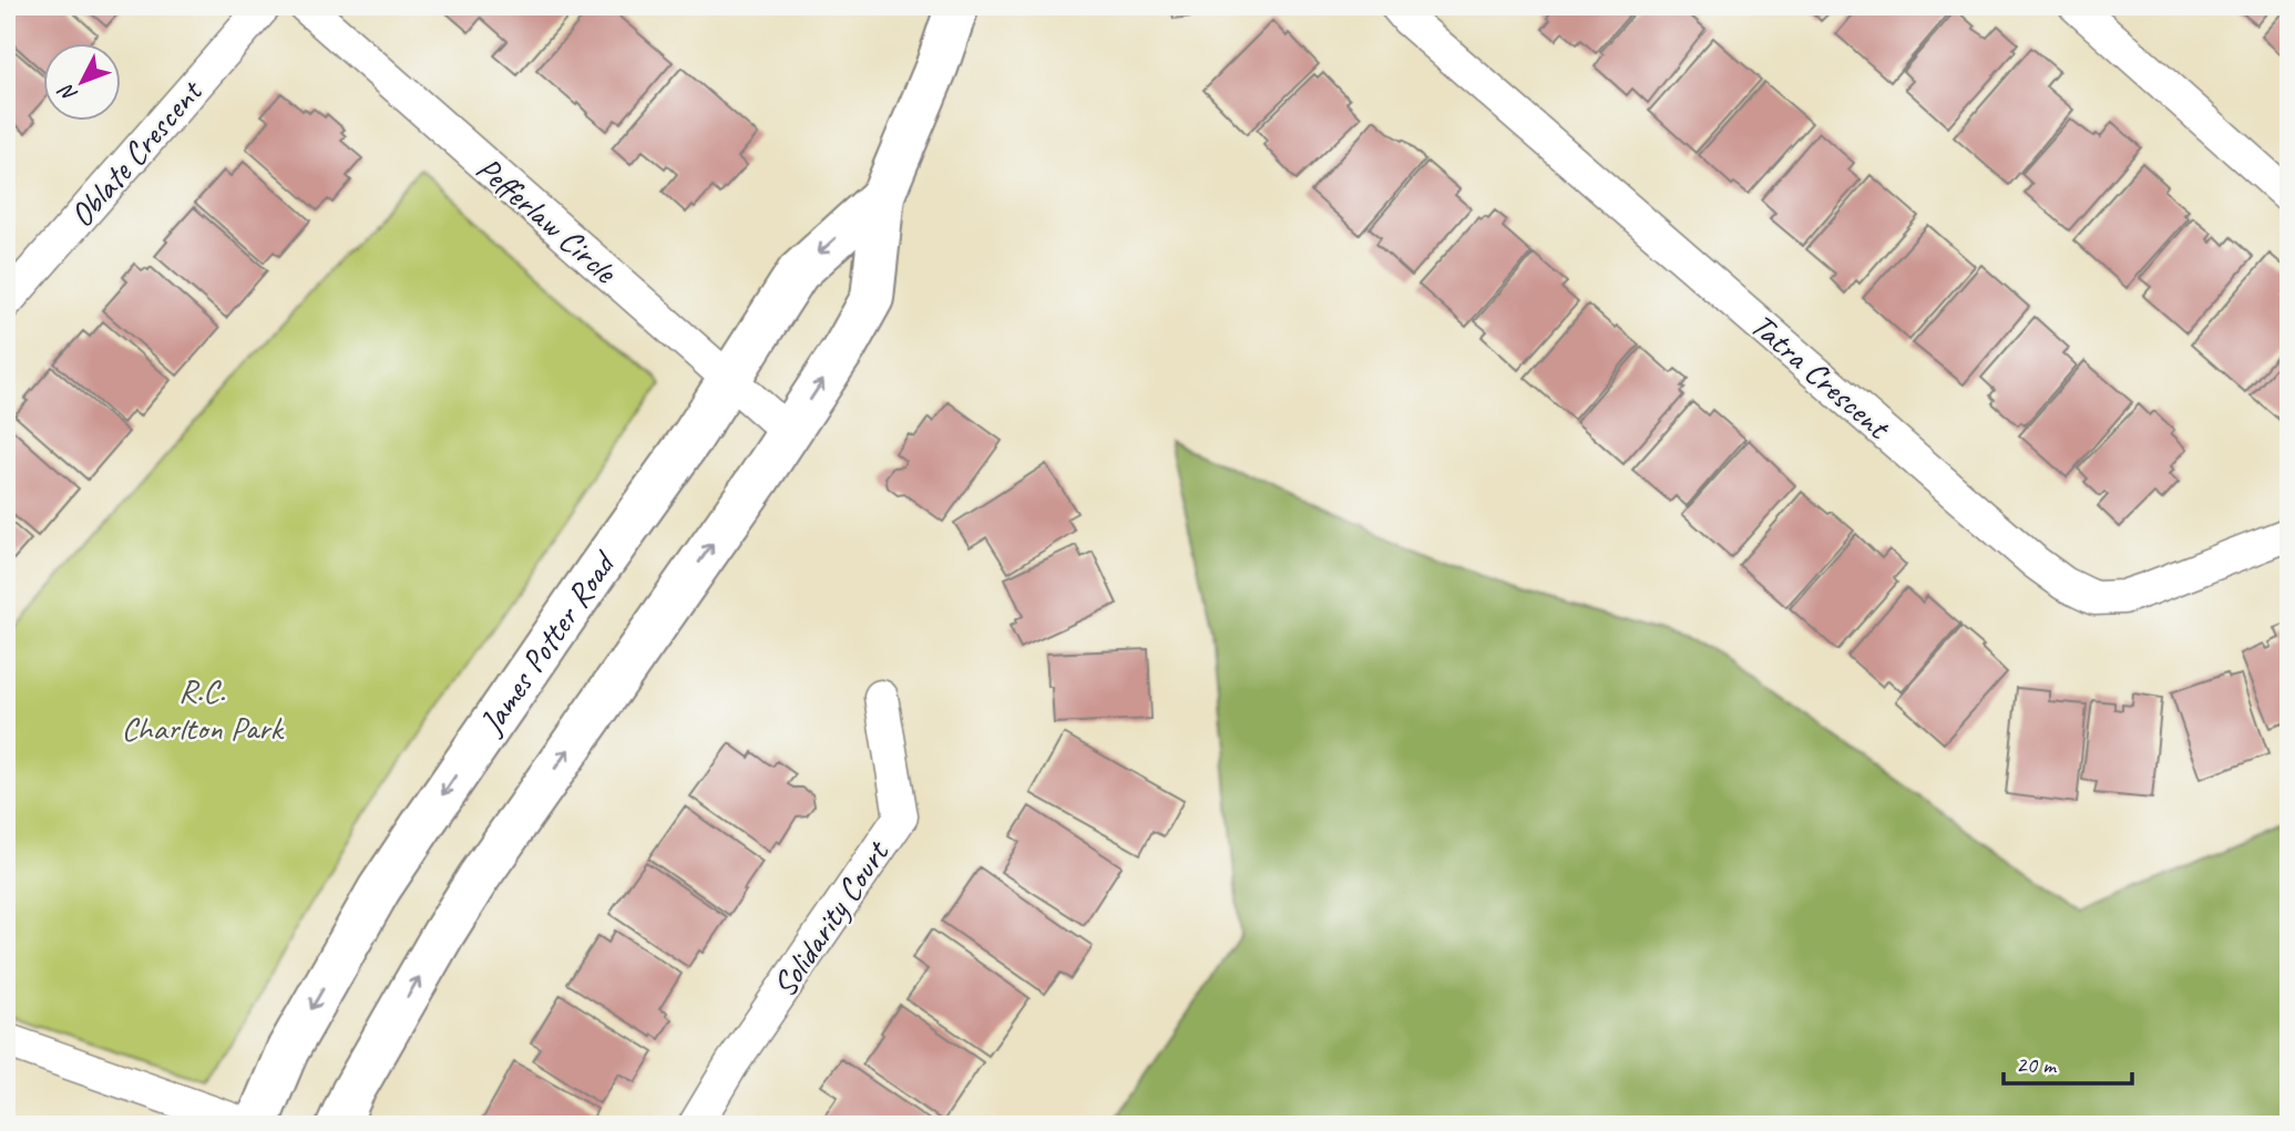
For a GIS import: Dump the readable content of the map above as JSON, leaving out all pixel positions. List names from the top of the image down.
{
  "streets": {
    "main road": ["James Potter Road"],
    "street": [
      "Oblate Crescent",
      "Pefferlaw Circle",
      "Tatra Crescent",
      "Solidarity Court"
    ]
  },
  "crossings": [
    ["Pefferlaw Circle", "James Potter Road"]
  ],
  "parks": ["R.C. Charlton Park"],
  "scale_bar": "20 m",
  "north": "bottom left"
}
